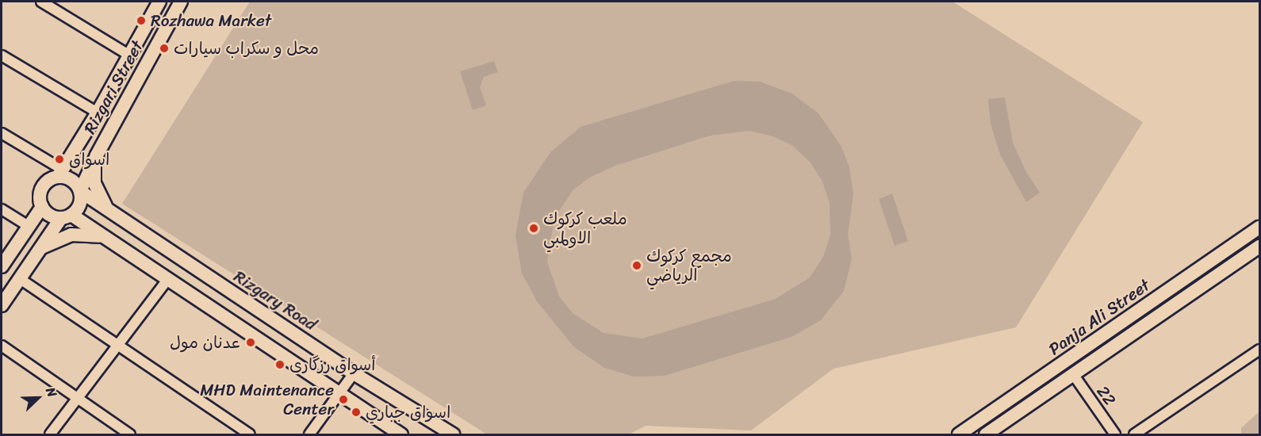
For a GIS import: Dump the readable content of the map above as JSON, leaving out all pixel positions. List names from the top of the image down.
{
  "streets": {
    "street": [
      "Rizgari Street",
      "Rizgary Road",
      "Panja Ali Street",
      "22"
    ]
  },
  "crossings": [
    ["Rizgari Street", "Rizgary Road"],
    ["Panja Ali Street", "22"]
  ],
  "places": [
    "Rozhawa Market",
    "محل و سكراب سيارات",
    "اسواق",
    "ملعب كركوك الاولمبي",
    "مجمع كركوك الرياضي",
    "عدنان مول",
    "أسواق رزگارى",
    "MHD Maintenance Center",
    "اسواق جباري"
  ],
  "north": "top right"
}
